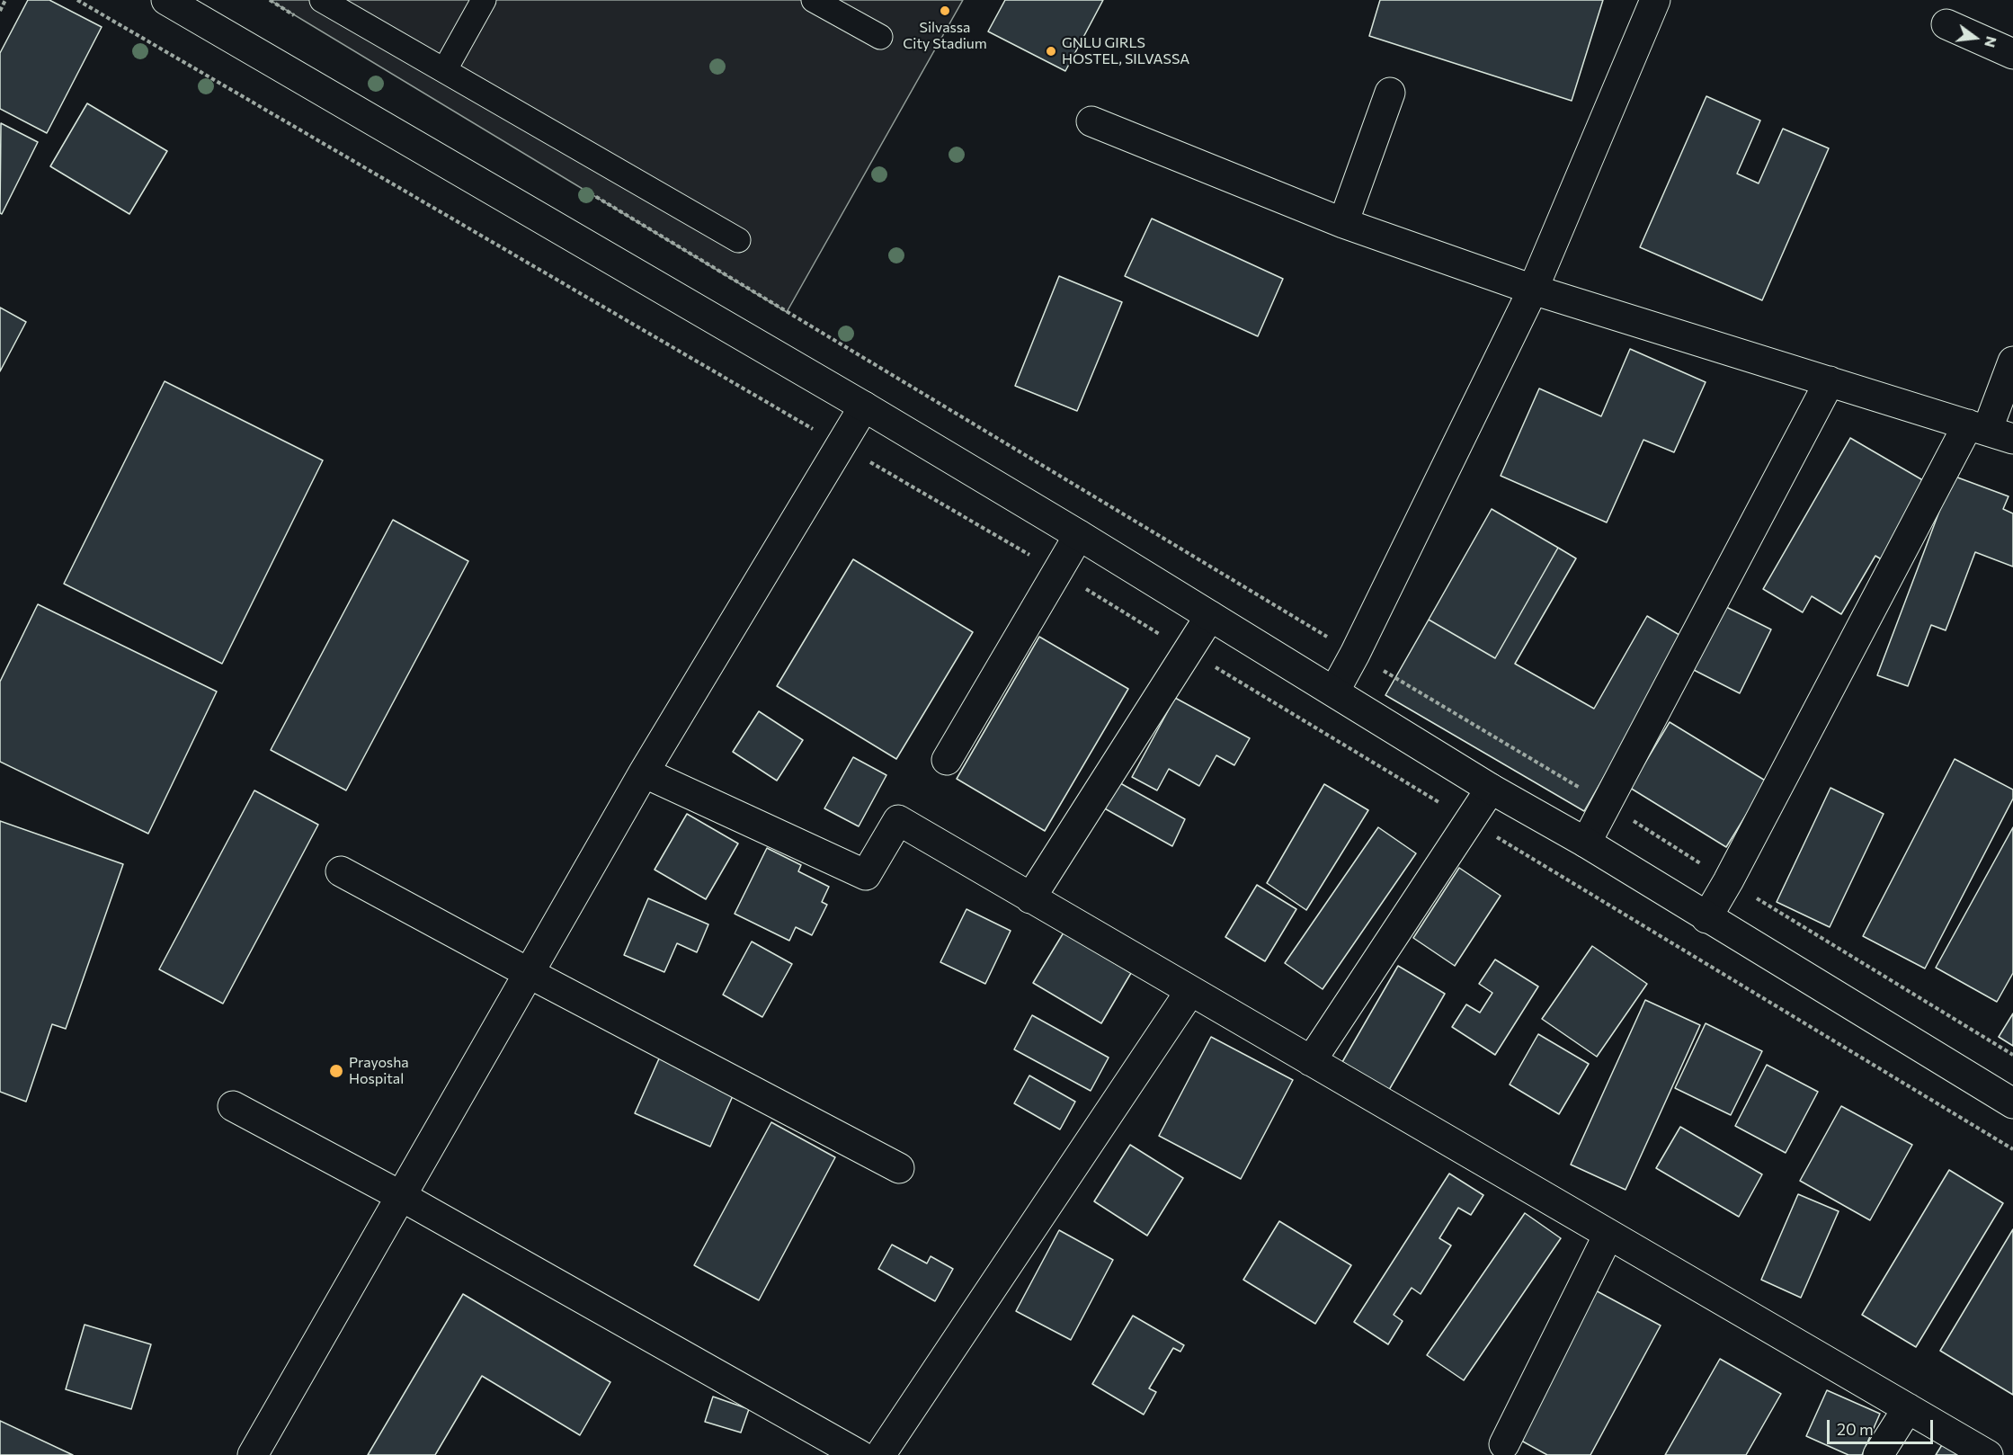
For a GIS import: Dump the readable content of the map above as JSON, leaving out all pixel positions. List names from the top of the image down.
{
  "places": ["Silvassa City Stadium", "GNLU GIRLS HOSTEL, SILVASSA", "Prayosha Hospital"],
  "scale_bar": "20 m",
  "north": "right"
}
